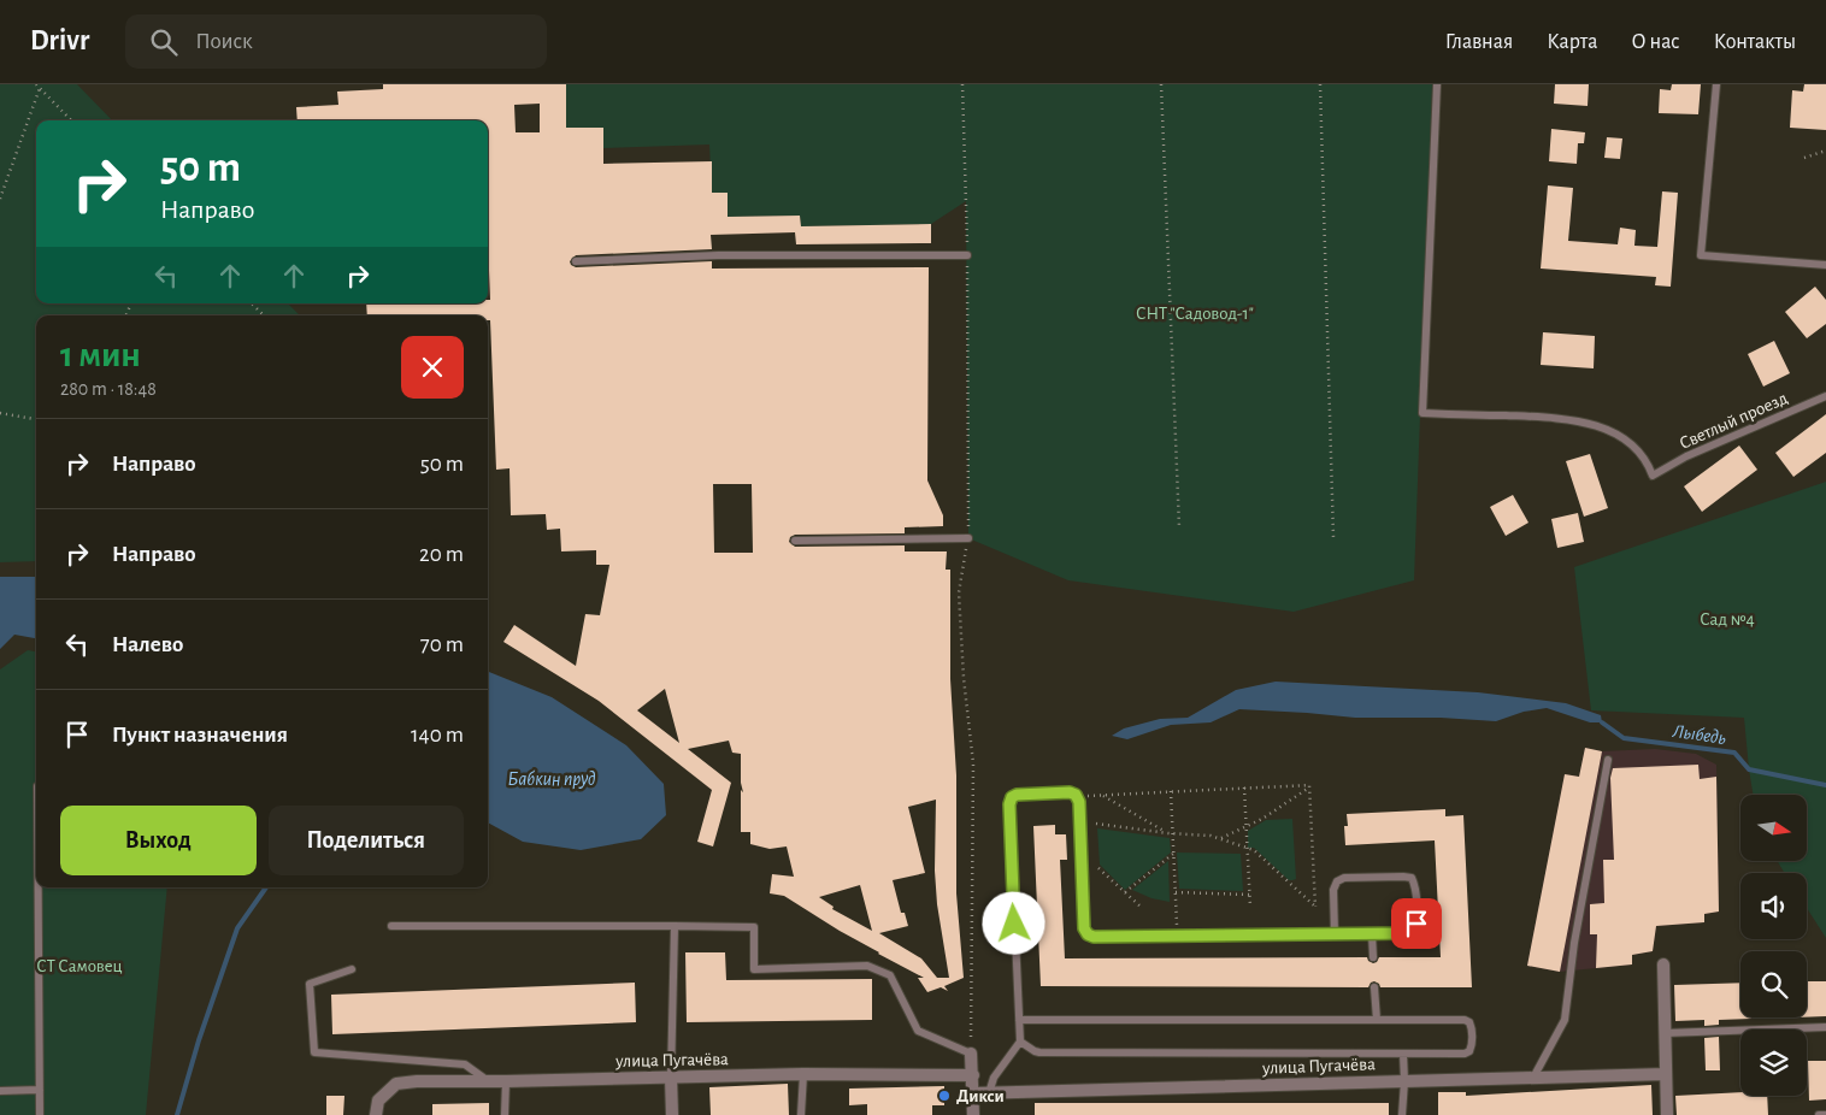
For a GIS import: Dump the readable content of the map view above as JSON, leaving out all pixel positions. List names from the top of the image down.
{
  "streets": {
    "street": ["улица Пугачёва"],
    "lane": ["Светлый проезд"]
  },
  "water": ["Лыбедь", "Бабкин пруд"],
  "parks": ["СНТ \"Садовод-1\"", "Сад №4", "СТ Самовец"],
  "places": ["Дикси"],
  "north": "right",
  "page": {
    "header": "Drivr",
    "search": "Поиск",
    "nav": [
      "Главная",
      "Карта",
      "О нас",
      "Контакты"
    ],
    "turn": ["50 m", "Направо"],
    "heading": ["1 мин", "280 m · 18:48"],
    "list": [
      {
        "name": "Направо",
        "value": "50 m"
      },
      {
        "name": "Направо",
        "value": "20 m"
      },
      {
        "name": "Налево",
        "value": "70 m"
      },
      {
        "name": "Пункт назначения",
        "value": "140 m"
      }
    ],
    "buttons": ["Выход", "Поделиться"]
  }
}
